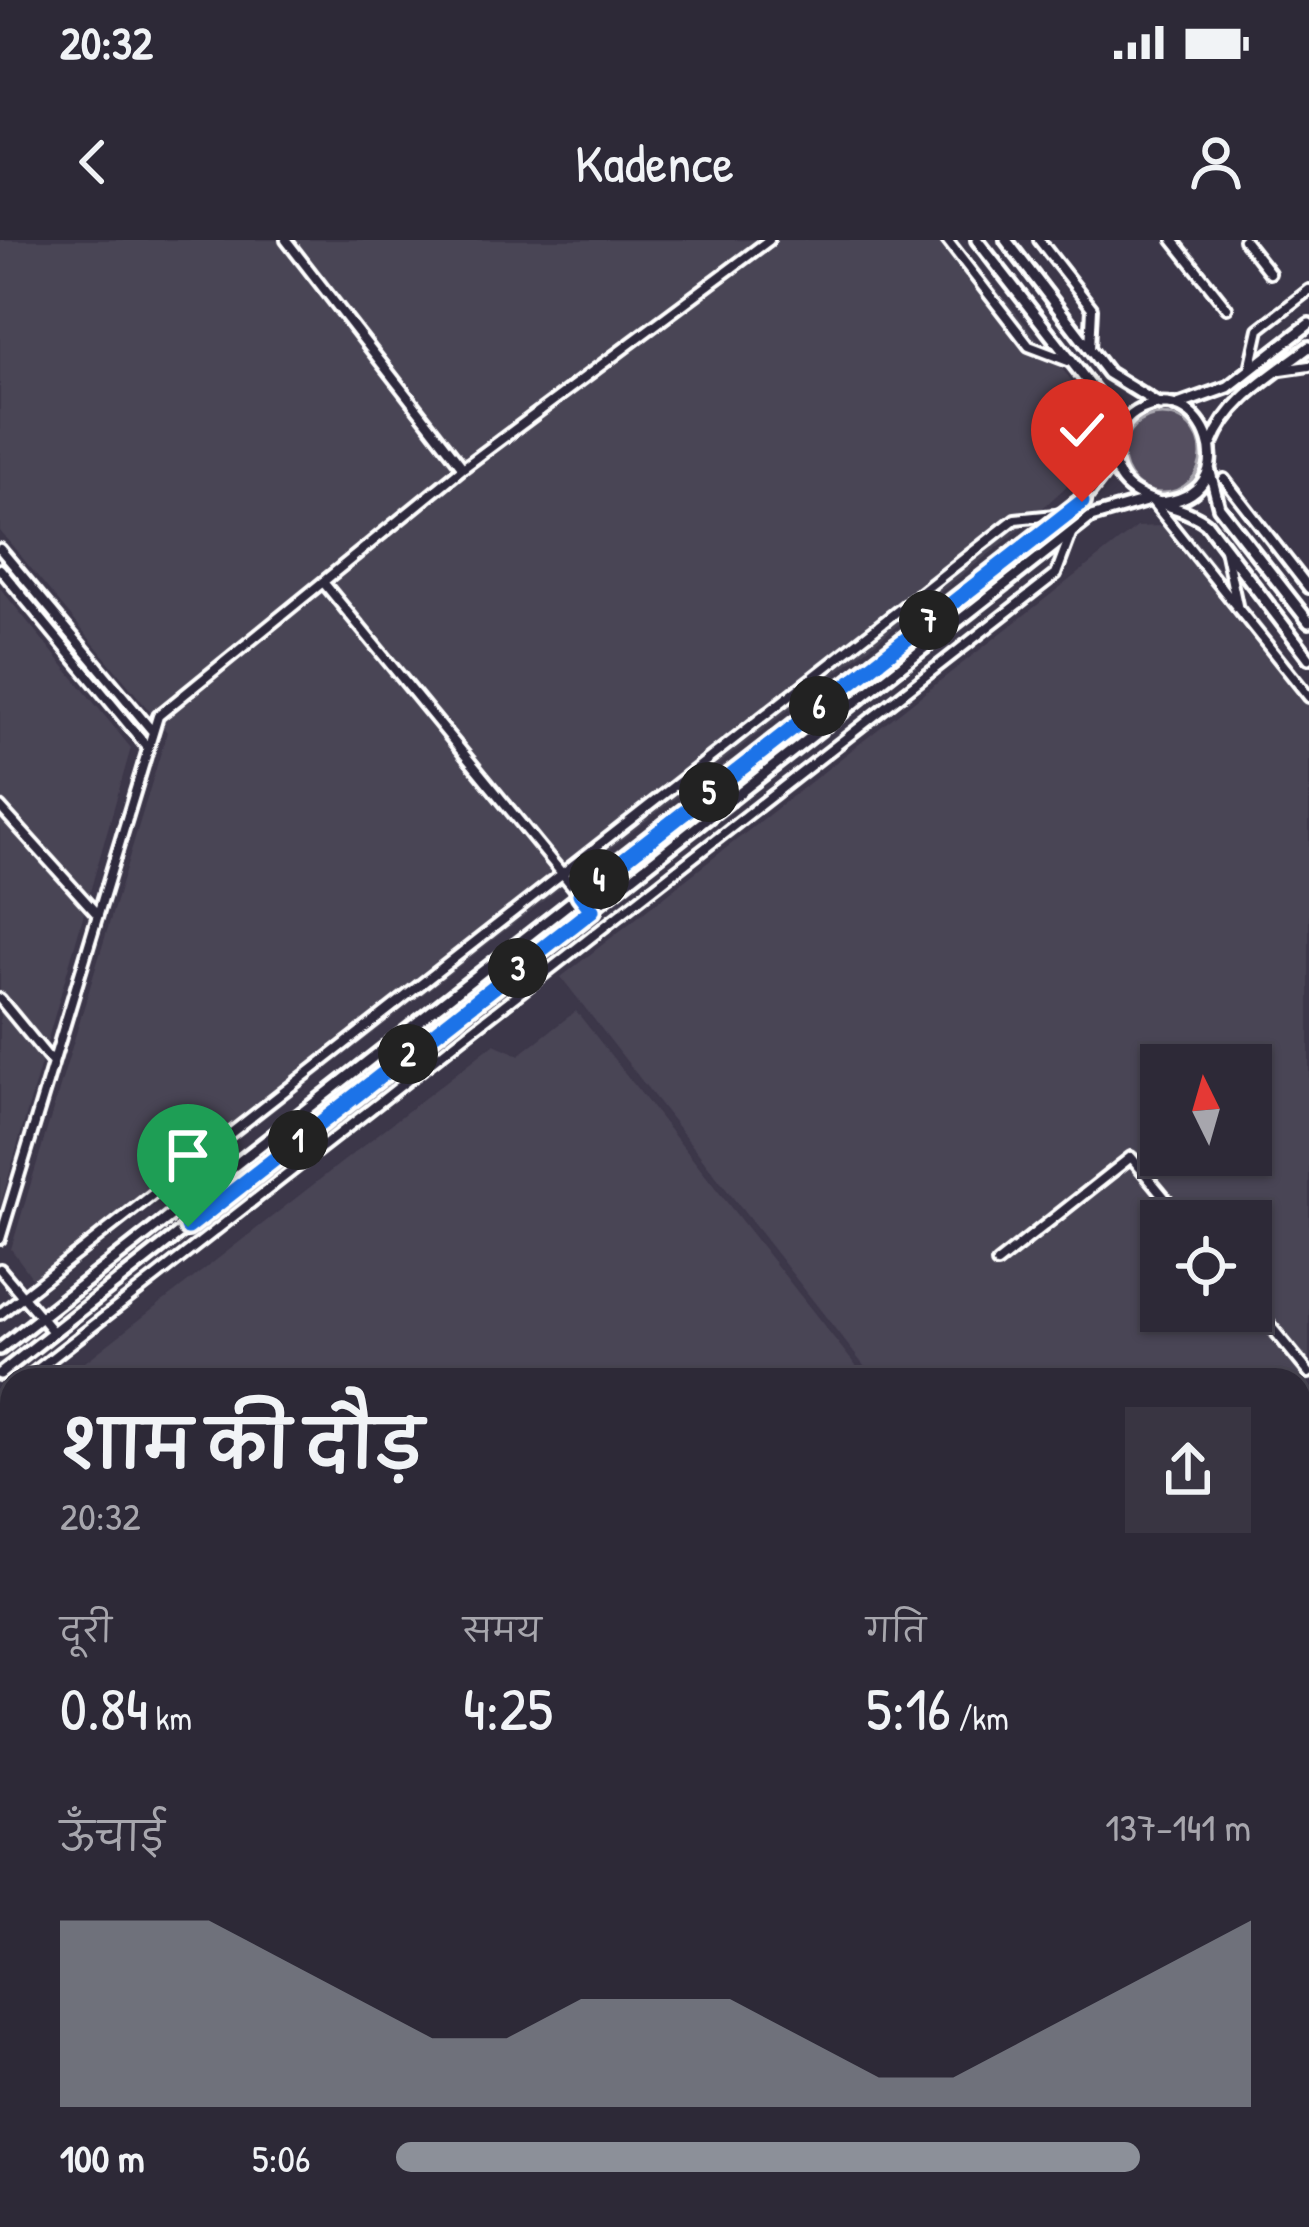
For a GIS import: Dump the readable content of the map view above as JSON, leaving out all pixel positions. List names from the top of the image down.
{
  "north": "top",
  "page": {
    "status": "20:32",
    "header": "Kadence",
    "pins": [
      "7",
      "6",
      "5",
      "4",
      "3",
      "2",
      "1"
    ],
    "heading": ["शाम की दौड़", "20:32"],
    "stats": [
      ["दूरी", "0.84 km"],
      ["समय", "4:25"],
      ["गति", "5:16 /km"]
    ],
    "chart": ["ऊँचाई", "137–141 m"],
    "list": [
      {
        "name": "100 m",
        "note": "5:06"
      }
    ]
  }
}
